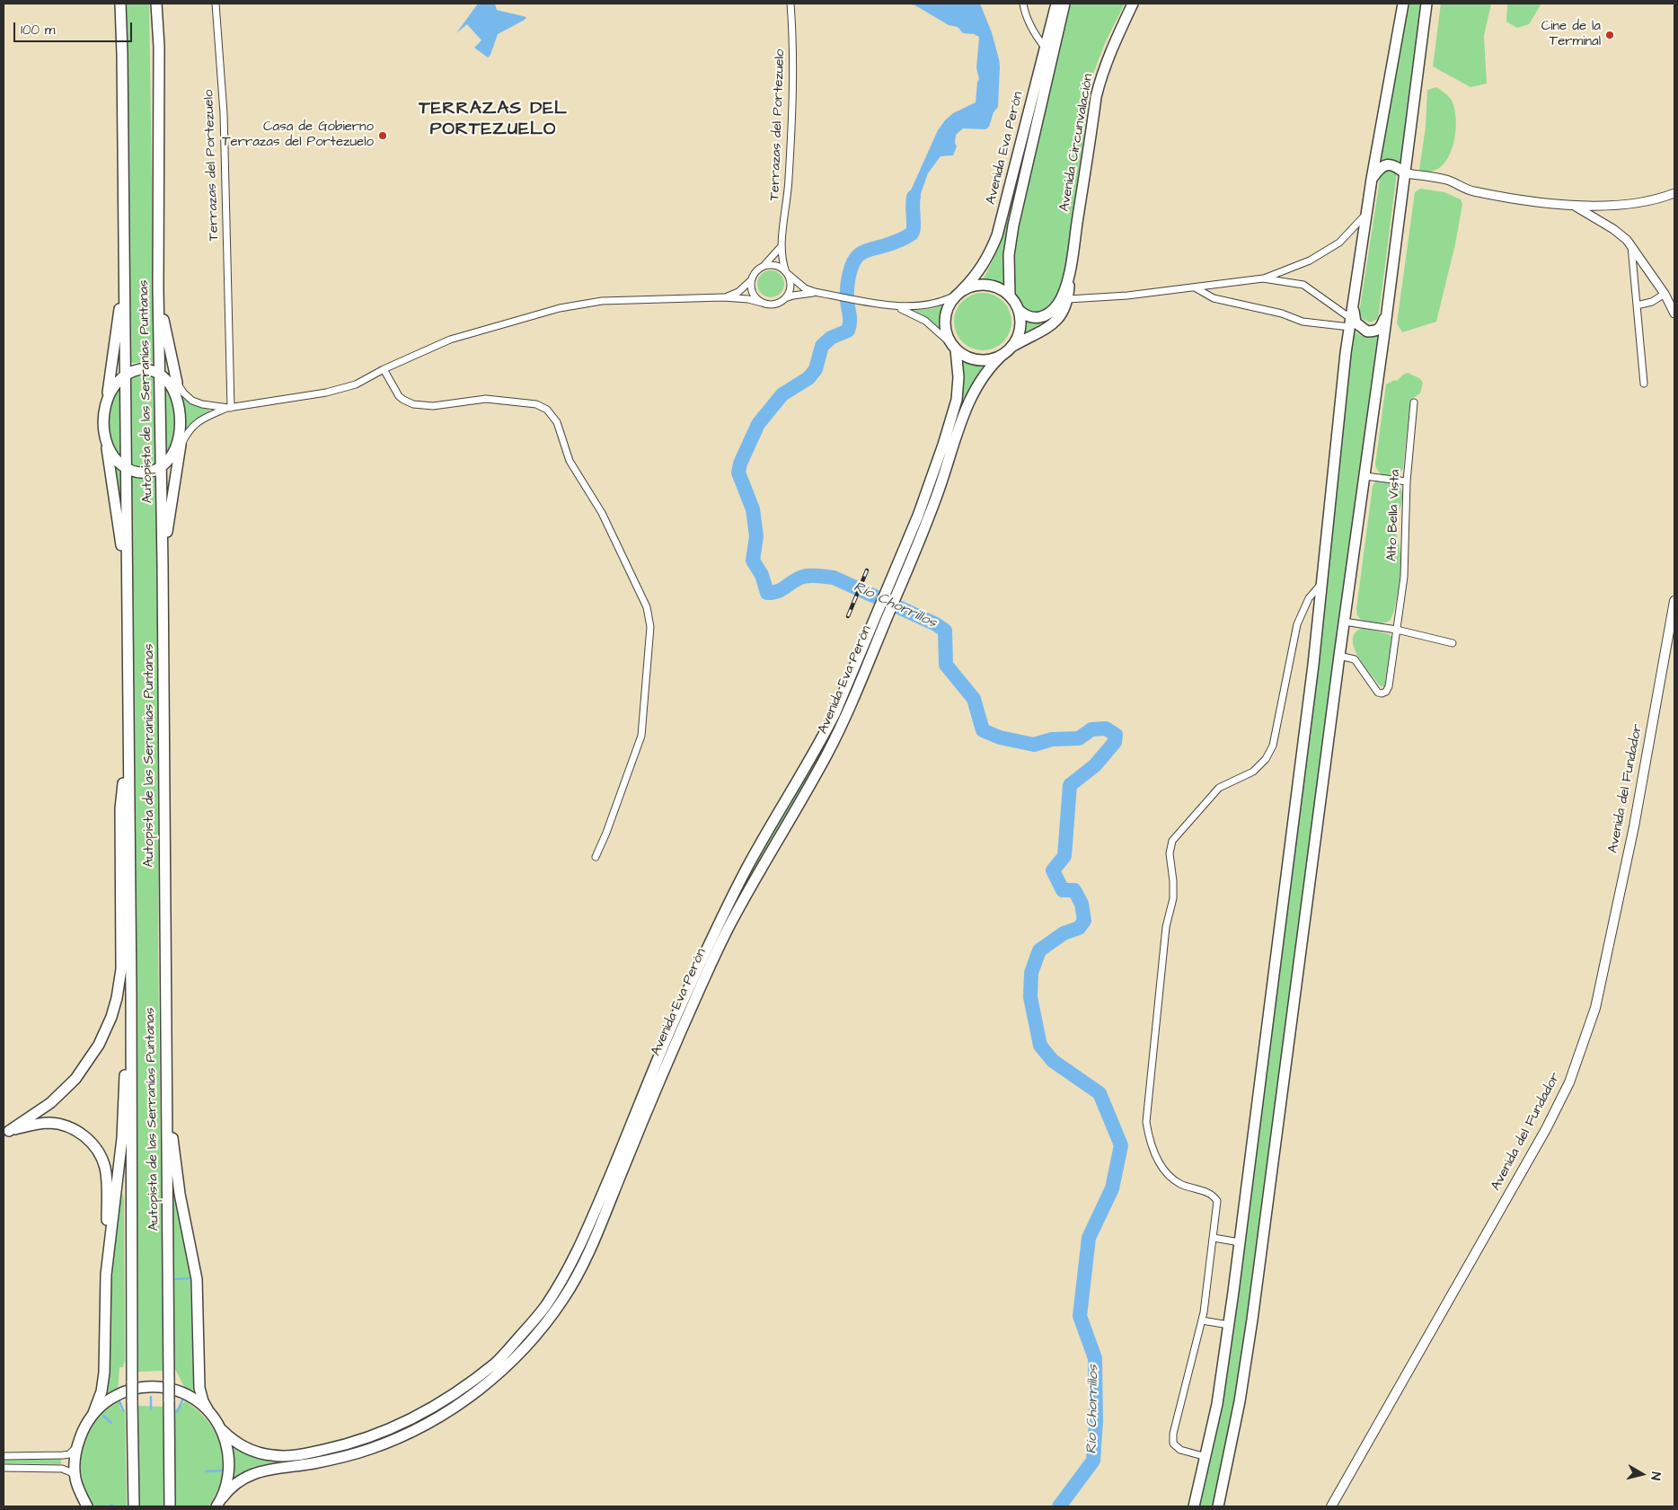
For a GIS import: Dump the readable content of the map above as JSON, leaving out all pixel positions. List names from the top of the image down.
{
  "streets": {
    "main road": [
      "Avenida Circunvalación",
      "Avenida Eva Perón",
      "Autopista de las Serranías Puntanas",
      "Avenida del Fundador"
    ],
    "street": ["Terrazas del Portezuelo", "Alto Bella Vista"]
  },
  "crossings": [
    ["Avenida Circunvalación", "Avenida Eva Perón"]
  ],
  "districts": ["TERRAZAS DEL PORTEZUELO"],
  "water": ["Río Chorrillos"],
  "places": ["Cine de la Terminal", "Casa de Gobierno Terrazas del Portezuelo"],
  "scale_bar": "100 m",
  "north": "right"
}
